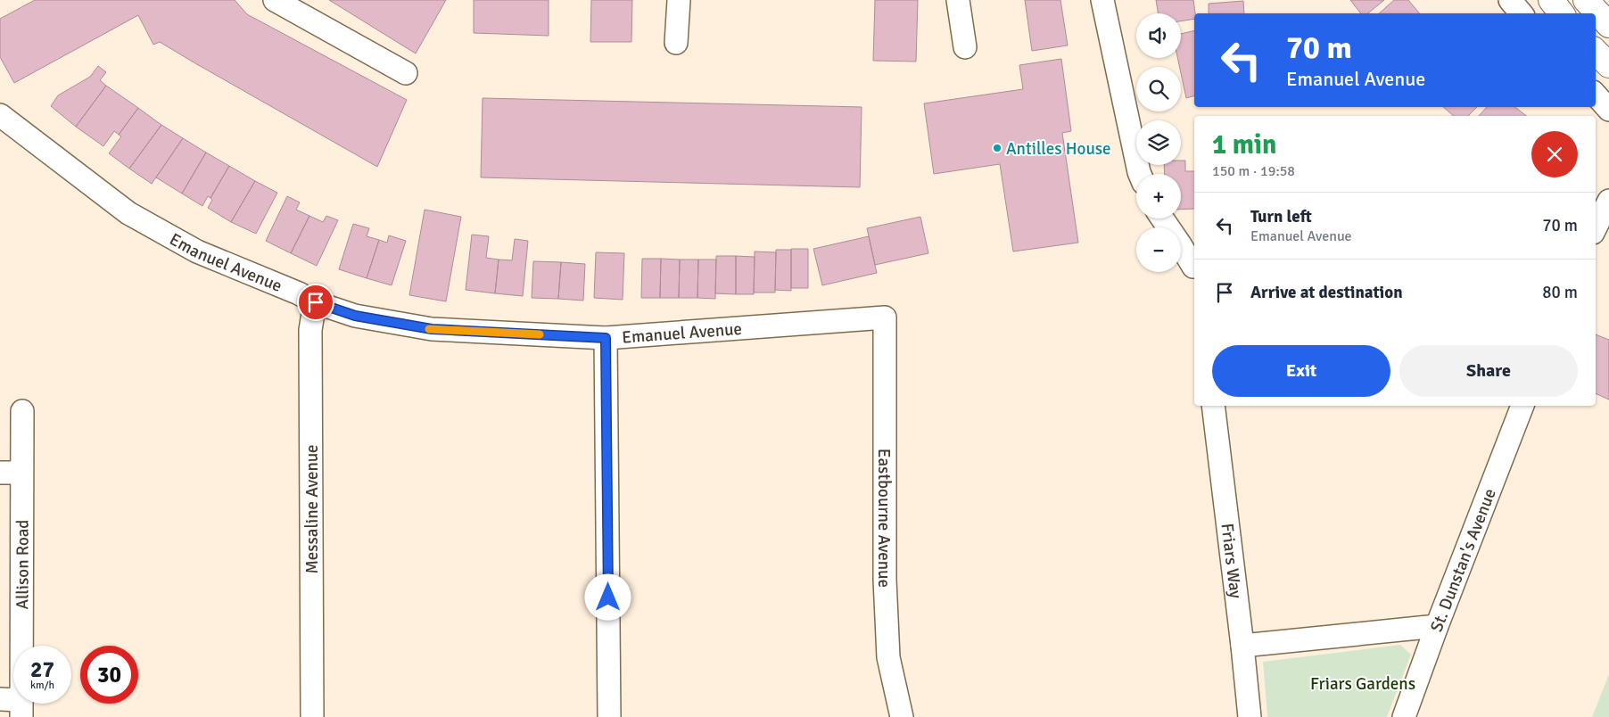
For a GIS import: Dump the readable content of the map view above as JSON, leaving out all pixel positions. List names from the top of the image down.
{
  "streets": {
    "street": [
      "Emanuel Avenue",
      "Messaline Avenue",
      "Eastbourne Avenue",
      "Friars Way",
      "St. Dunstan's Avenue",
      "Allison Road"
    ]
  },
  "crossings": [
    ["Emanuel Avenue", "Messaline Avenue"],
    ["Emanuel Avenue", "Eastbourne Avenue"]
  ],
  "parks": ["Friars Gardens"],
  "places": ["Antilles House"],
  "page": {
    "map_buttons": ["+", "−"],
    "turn": ["70 m", "Emanuel Avenue"],
    "heading": ["1 min", "150 m · 19:58"],
    "list": [
      {
        "name": "Turn left",
        "note": "Emanuel Avenue",
        "value": "70 m"
      },
      {
        "name": "Arrive at destination",
        "value": "80 m"
      }
    ],
    "buttons": ["Exit", "Share"],
    "speed": "27 km/h",
    "limit": "30"
  }
}
